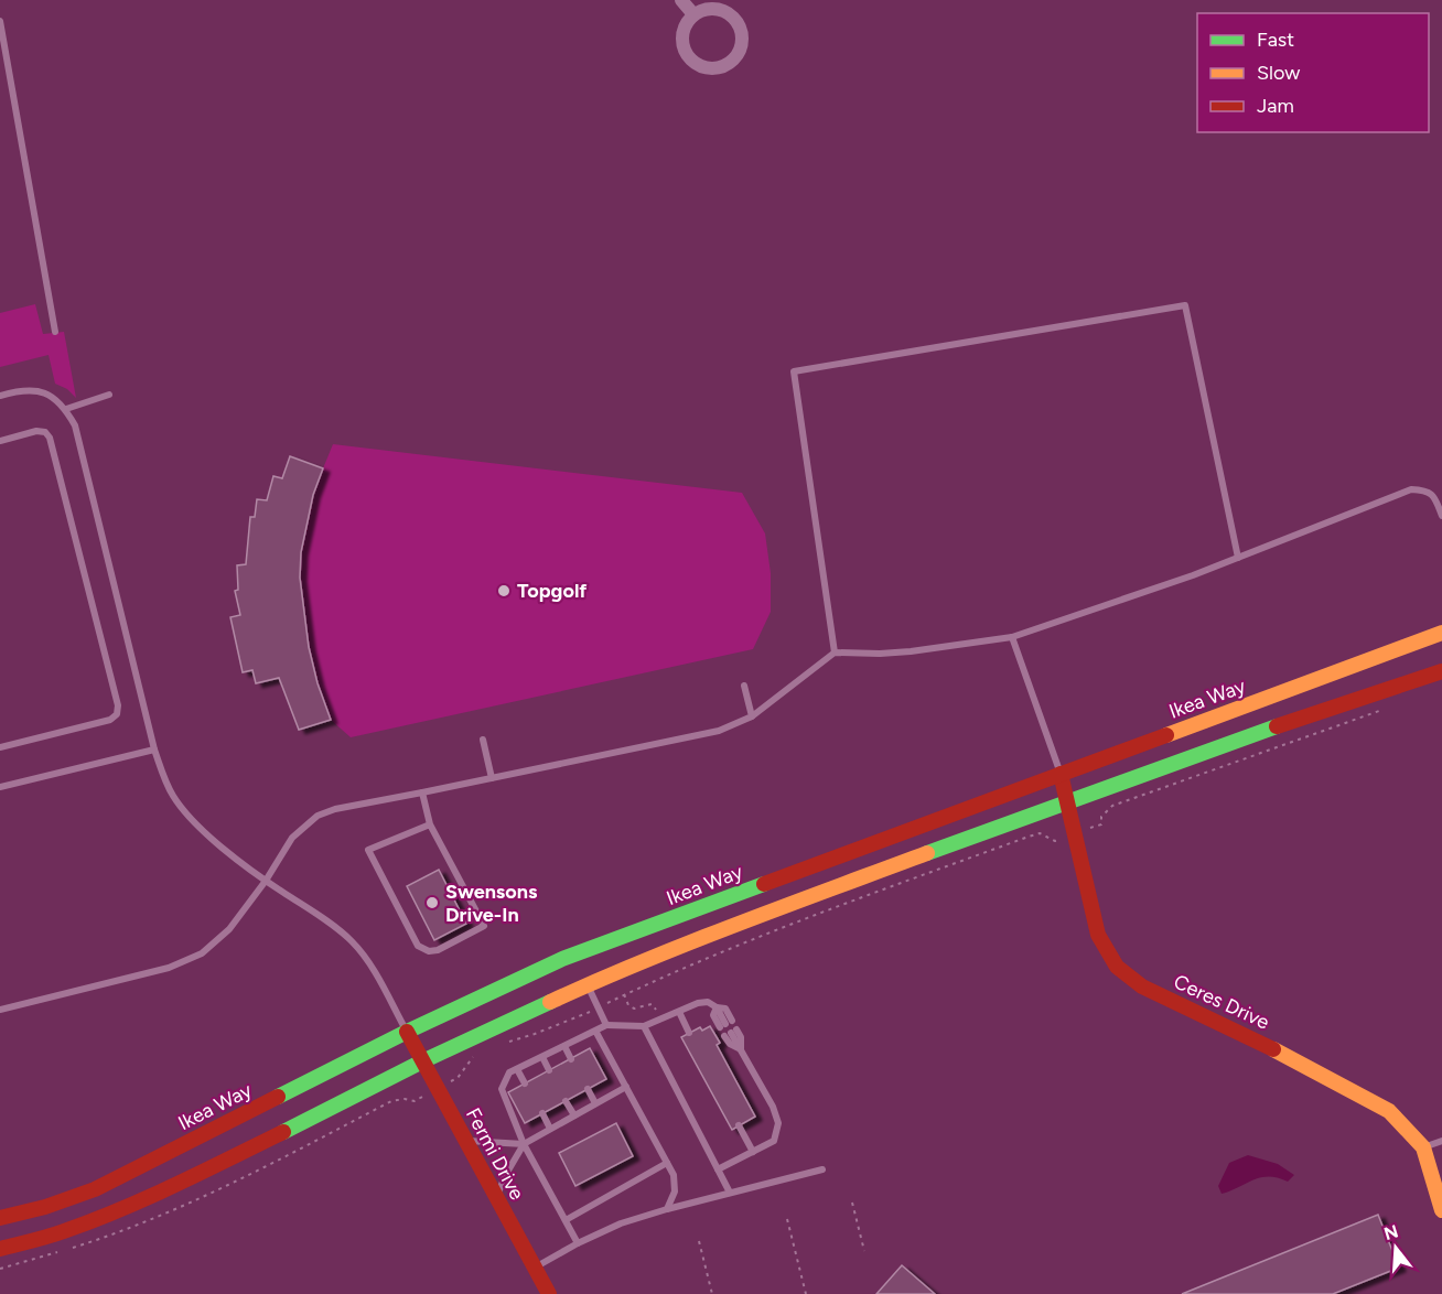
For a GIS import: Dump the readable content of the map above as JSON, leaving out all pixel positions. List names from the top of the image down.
{
  "streets": {
    "main road": ["Ikea Way", "Ceres Drive", "Fermi Drive"]
  },
  "crossings": [
    ["Ikea Way", "Ceres Drive"],
    ["Ikea Way", "Fermi Drive"]
  ],
  "places": ["Topgolf", "Swensons Drive-In"],
  "legend": ["Fast", "Slow", "Jam"],
  "north": "top"
}
